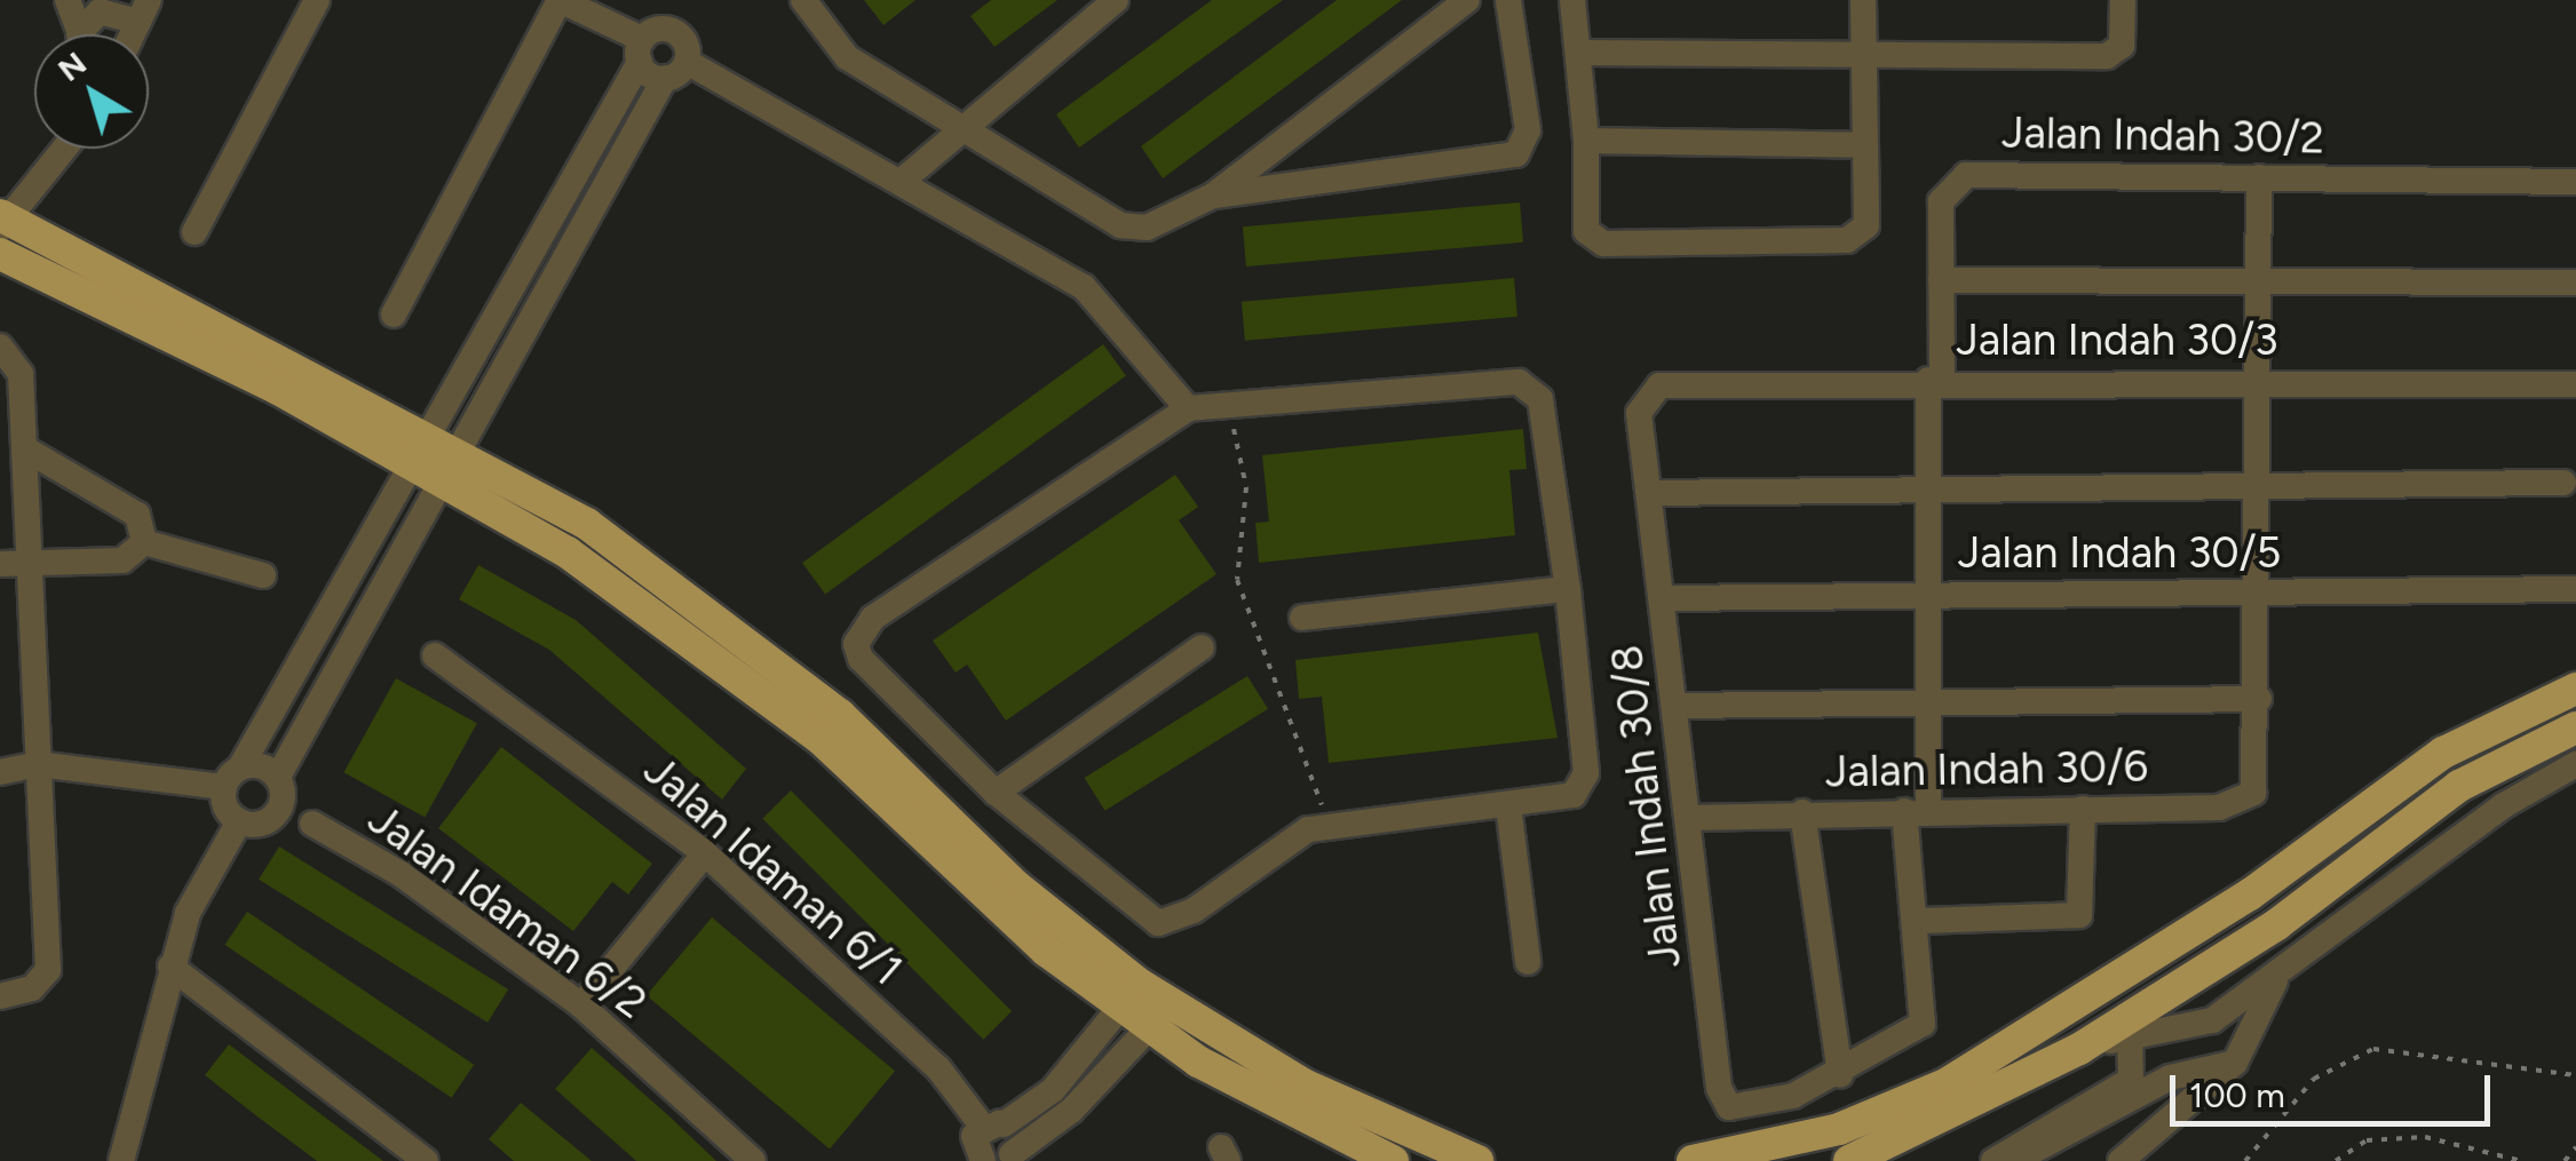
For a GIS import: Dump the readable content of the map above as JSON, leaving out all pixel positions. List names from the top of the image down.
{
  "streets": {
    "street": [
      "Jalan Indah 30/2",
      "Jalan Indah 30/3",
      "Jalan Indah 30/5",
      "Jalan Indah 30/6",
      "Jalan Indah 30/8",
      "Jalan Idaman 6/1",
      "Jalan Idaman 6/2"
    ]
  },
  "crossings": [
    ["Jalan Indah 30/2", "Jalan Indah 30/3"],
    ["Jalan Indah 30/2", "Jalan Indah 30/5"],
    ["Jalan Indah 30/2", "Jalan Indah 30/6"],
    ["Jalan Indah 30/2", "Jalan Indah 30/8"],
    ["Jalan Indah 30/3", "Jalan Indah 30/8"],
    ["Jalan Indah 30/5", "Jalan Indah 30/8"],
    ["Jalan Indah 30/6", "Jalan Indah 30/8"]
  ],
  "scale_bar": "100 m",
  "north": "top left"
}
